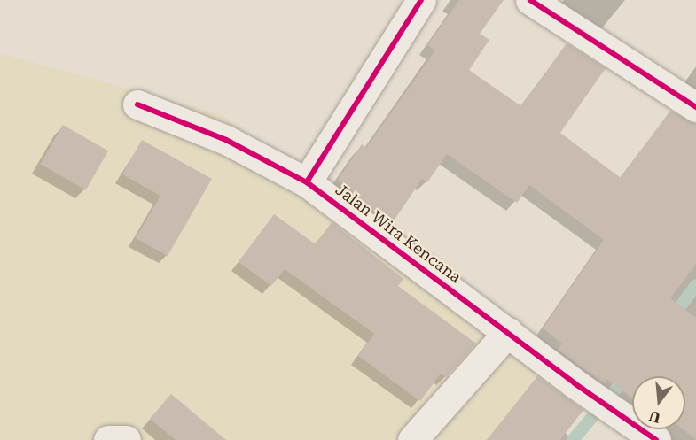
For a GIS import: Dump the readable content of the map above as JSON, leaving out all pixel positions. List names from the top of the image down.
{
  "streets": {
    "street": ["Jalan Wira Kencana"]
  },
  "north": "bottom"
}
